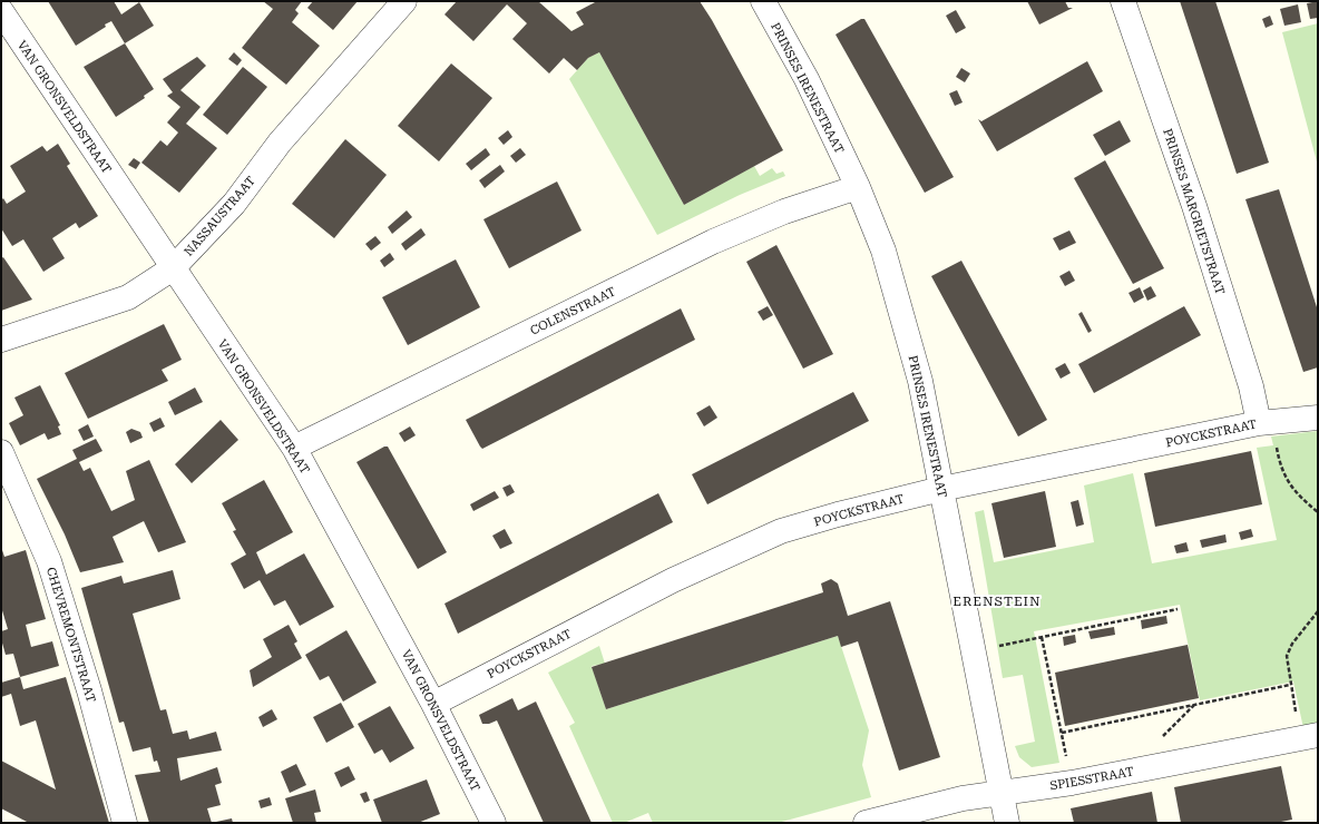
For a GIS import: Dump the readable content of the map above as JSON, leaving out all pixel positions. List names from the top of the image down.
{
  "streets": {
    "street": [
      "PRINSES IRENESTRAAT",
      "VAN GRONSVELDSTRAAT",
      "PRINSES MARGRIETSTRAAT",
      "NASSAUSTRAAT",
      "COLENSTRAAT",
      "POYCKSTRAAT",
      "CHEVREMONTSTRAAT",
      "SPIESSTRAAT"
    ]
  },
  "crossings": [
    ["PRINSES IRENESTRAAT", "COLENSTRAAT"],
    ["PRINSES IRENESTRAAT", "POYCKSTRAAT"],
    ["PRINSES IRENESTRAAT", "SPIESSTRAAT"],
    ["VAN GRONSVELDSTRAAT", "NASSAUSTRAAT"],
    ["VAN GRONSVELDSTRAAT", "COLENSTRAAT"],
    ["VAN GRONSVELDSTRAAT", "POYCKSTRAAT"],
    ["PRINSES MARGRIETSTRAAT", "POYCKSTRAAT"]
  ],
  "districts": ["ERENSTEIN"]
}
